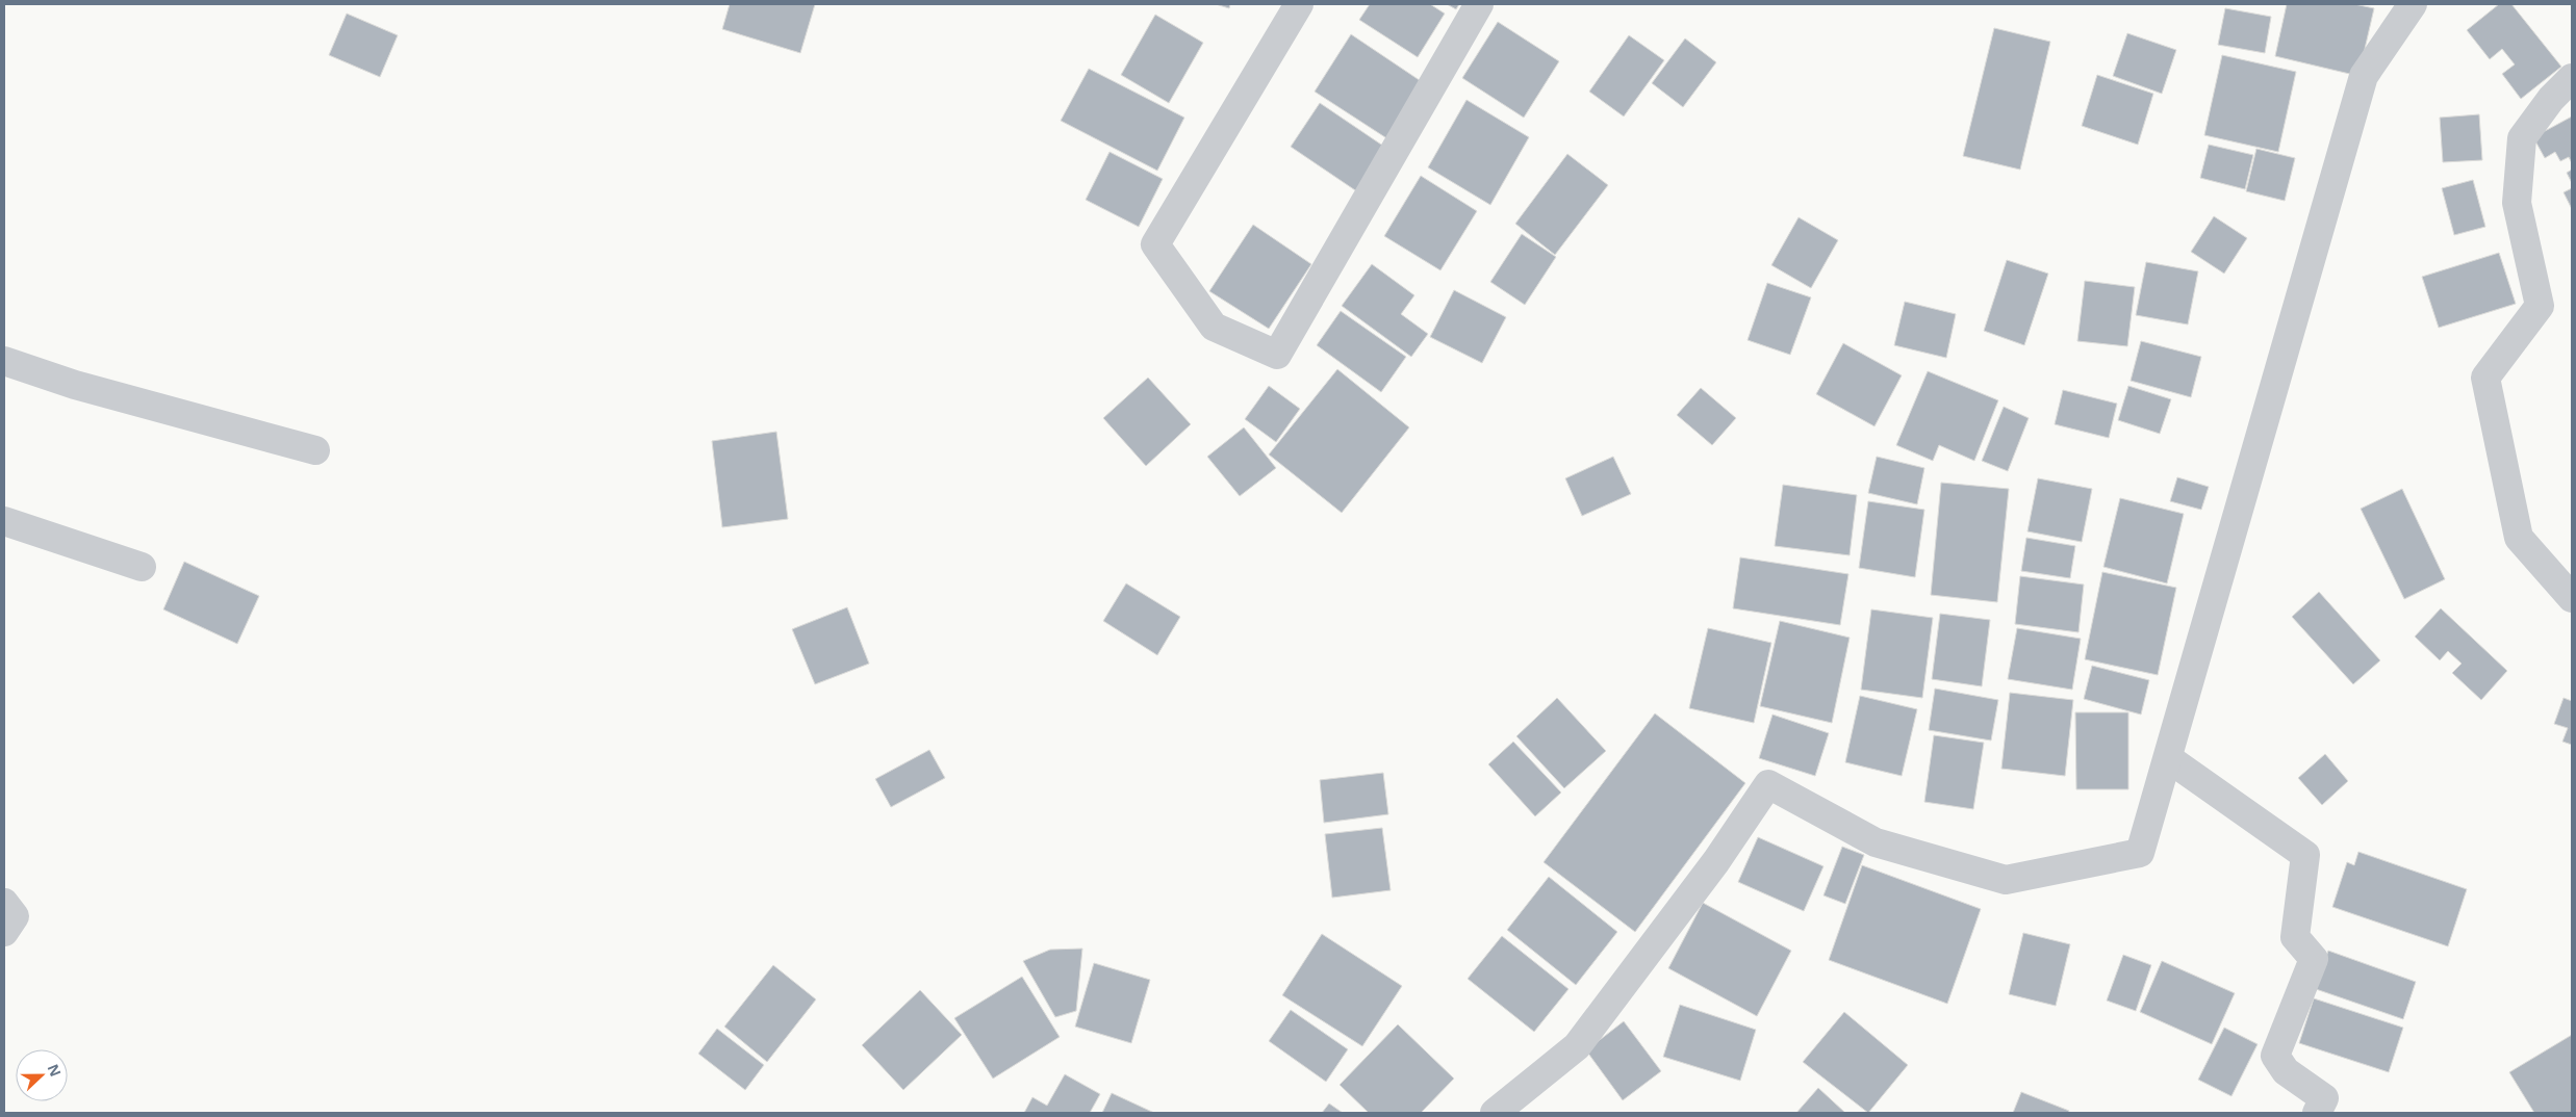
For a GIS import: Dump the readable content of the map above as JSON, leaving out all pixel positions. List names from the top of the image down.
{
  "north": "right"
}
